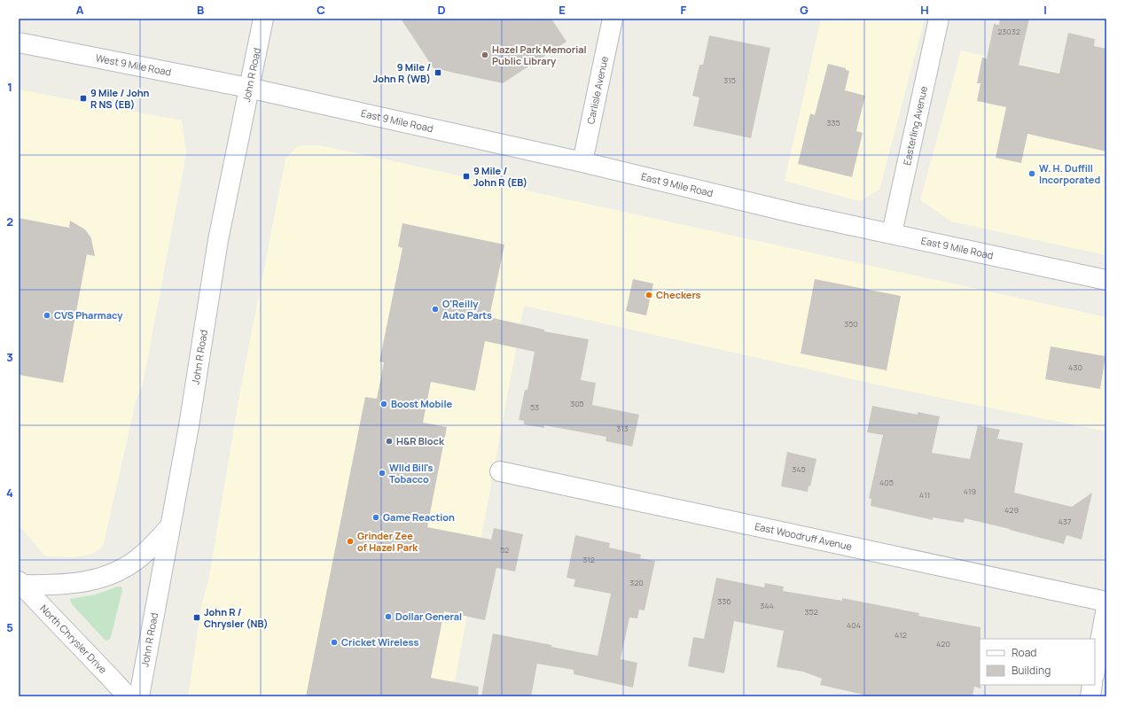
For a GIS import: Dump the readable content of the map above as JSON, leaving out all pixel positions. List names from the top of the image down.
{
  "streets": {
    "main road": [
      "West 9 Mile Road",
      "John R Road",
      "Carlisle Avenue",
      "East 9 Mile Road",
      "Easterling Avenue",
      "East Woodruff Avenue",
      "North Chrysler Drive"
    ]
  },
  "crossings": [
    ["West 9 Mile Road", "John R Road"],
    ["West 9 Mile Road", "East 9 Mile Road"],
    ["John R Road", "East 9 Mile Road"],
    ["Carlisle Avenue", "East 9 Mile Road"],
    ["East 9 Mile Road", "Easterling Avenue"]
  ],
  "places": {
    "other": [
      "Hazel Park Memorial Public Library",
      "W. H. Duffill Incorporated",
      "Checkers",
      "O'Reilly Auto Parts",
      "CVS Pharmacy",
      "Boost Mobile",
      "H&R Block",
      "WIld Bill's Tobacco",
      "Game Reaction",
      "Grinder Zee of Hazel Park",
      "Dollar General",
      "Cricket Wireless"
    ],
    "transit": [
      "9 Mile / John R (WB)",
      "9 Mile / John R NS (EB)",
      "9 Mile / John R (EB)",
      "John R / Chrysler (NB)"
    ]
  },
  "house_numbers": [
    "23032",
    "315",
    "335",
    "350",
    "430",
    "305",
    "53",
    "313",
    "345",
    "405",
    "419",
    "411",
    "429",
    "437",
    "52",
    "312",
    "320",
    "336",
    "344",
    "352",
    "404",
    "412",
    "420"
  ],
  "legend": ["Road", "Building"],
  "grid": {
    "columns": [
      "A",
      "B",
      "C",
      "D",
      "E",
      "F",
      "G",
      "H",
      "I"
    ],
    "rows": [
      "1",
      "2",
      "3",
      "4",
      "5"
    ]
  }
}
